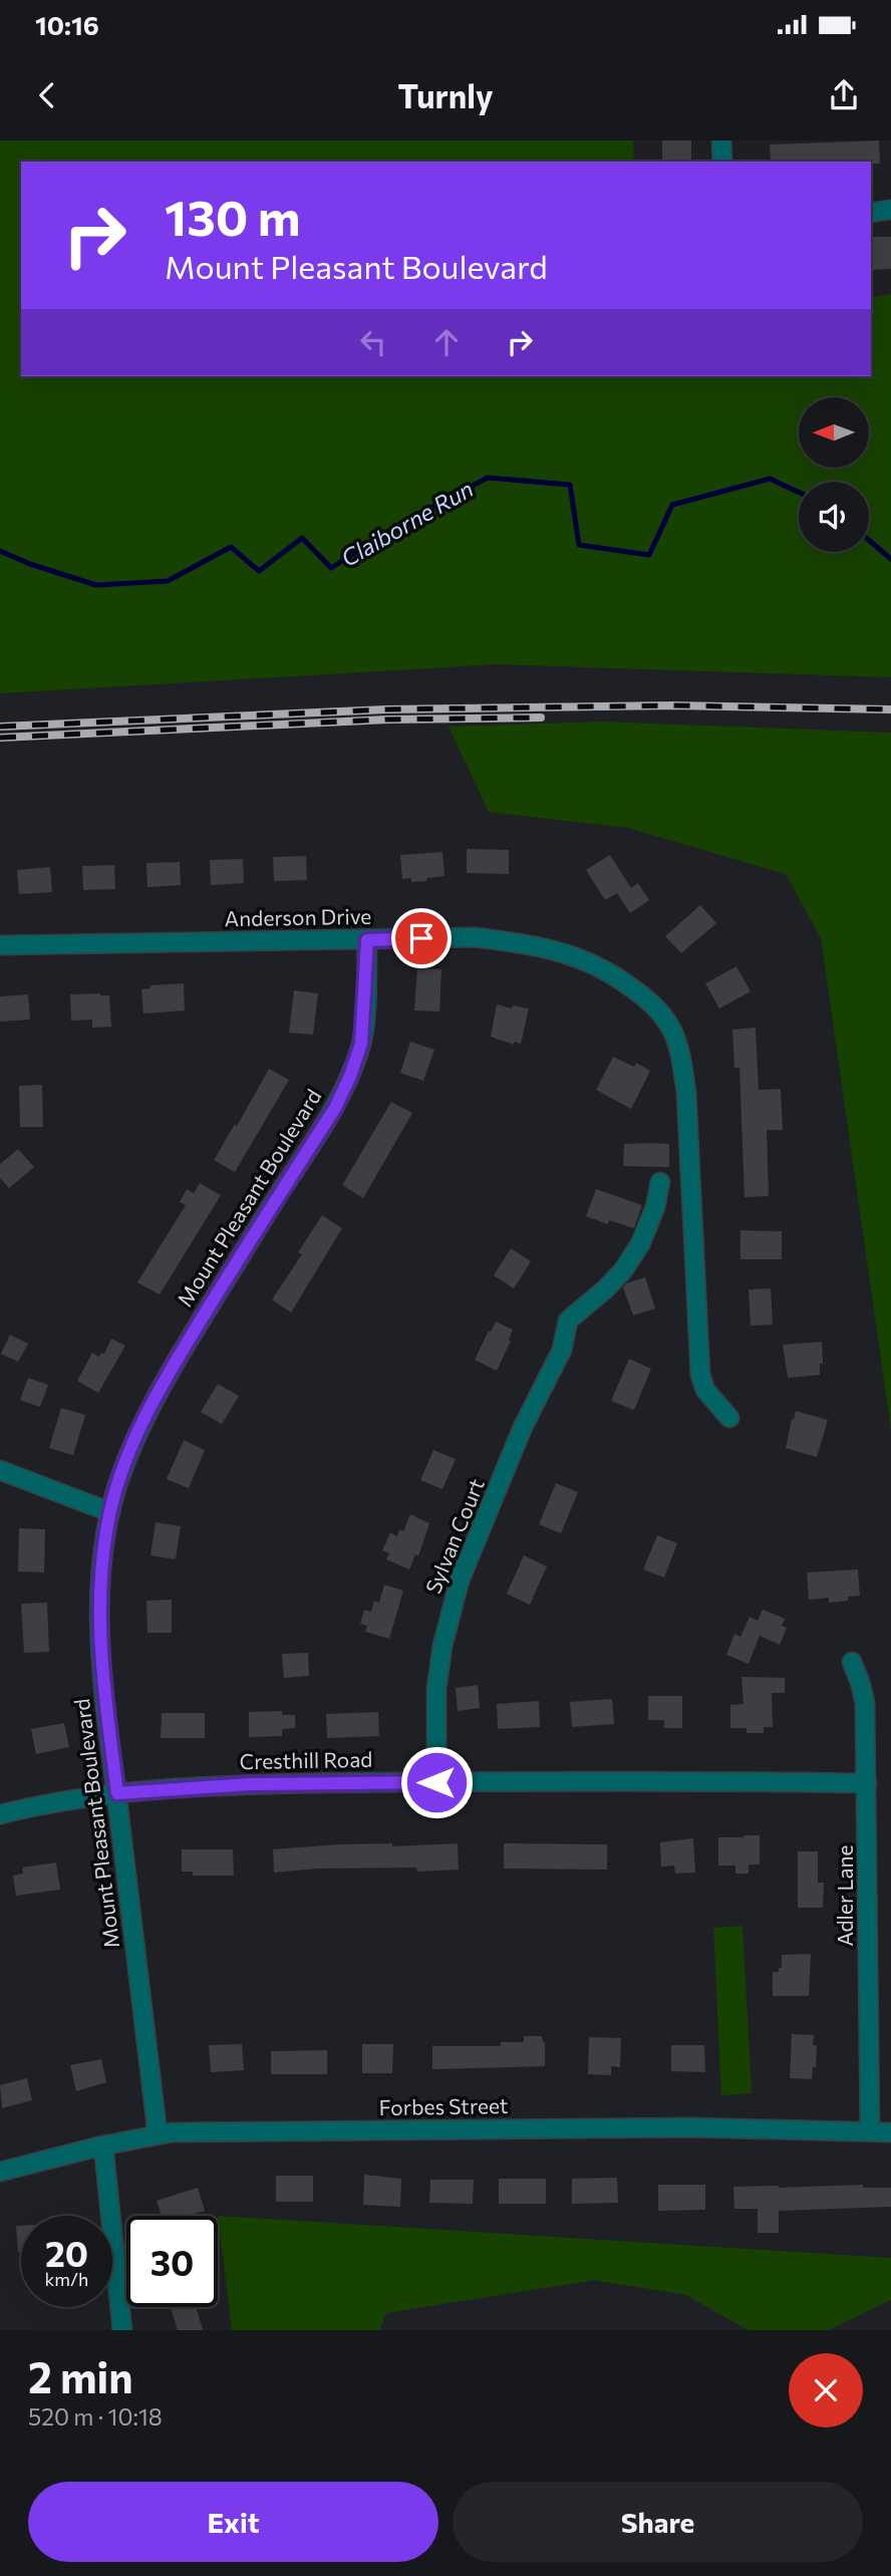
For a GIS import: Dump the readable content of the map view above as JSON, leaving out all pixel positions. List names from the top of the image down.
{
  "streets": {
    "street": [
      "Anderson Drive",
      "Mount Pleasant Boulevard",
      "Sylvan Court",
      "Cresthill Road",
      "Adler Lane",
      "Forbes Street"
    ]
  },
  "crossings": [
    ["Anderson Drive", "Mount Pleasant Boulevard"],
    ["Mount Pleasant Boulevard", "Cresthill Road"],
    ["Mount Pleasant Boulevard", "Forbes Street"],
    ["Sylvan Court", "Cresthill Road"],
    ["Cresthill Road", "Adler Lane"],
    ["Adler Lane", "Forbes Street"]
  ],
  "water": ["Claiborne Run"],
  "north": "left",
  "page": {
    "status": "10:16",
    "header": "Turnly",
    "turn": ["130 m", "Mount Pleasant Boulevard"],
    "speed": "20 km/h",
    "limit": "30",
    "heading": ["2 min", "520 m · 10:18"],
    "buttons": ["Exit", "Share"]
  }
}
